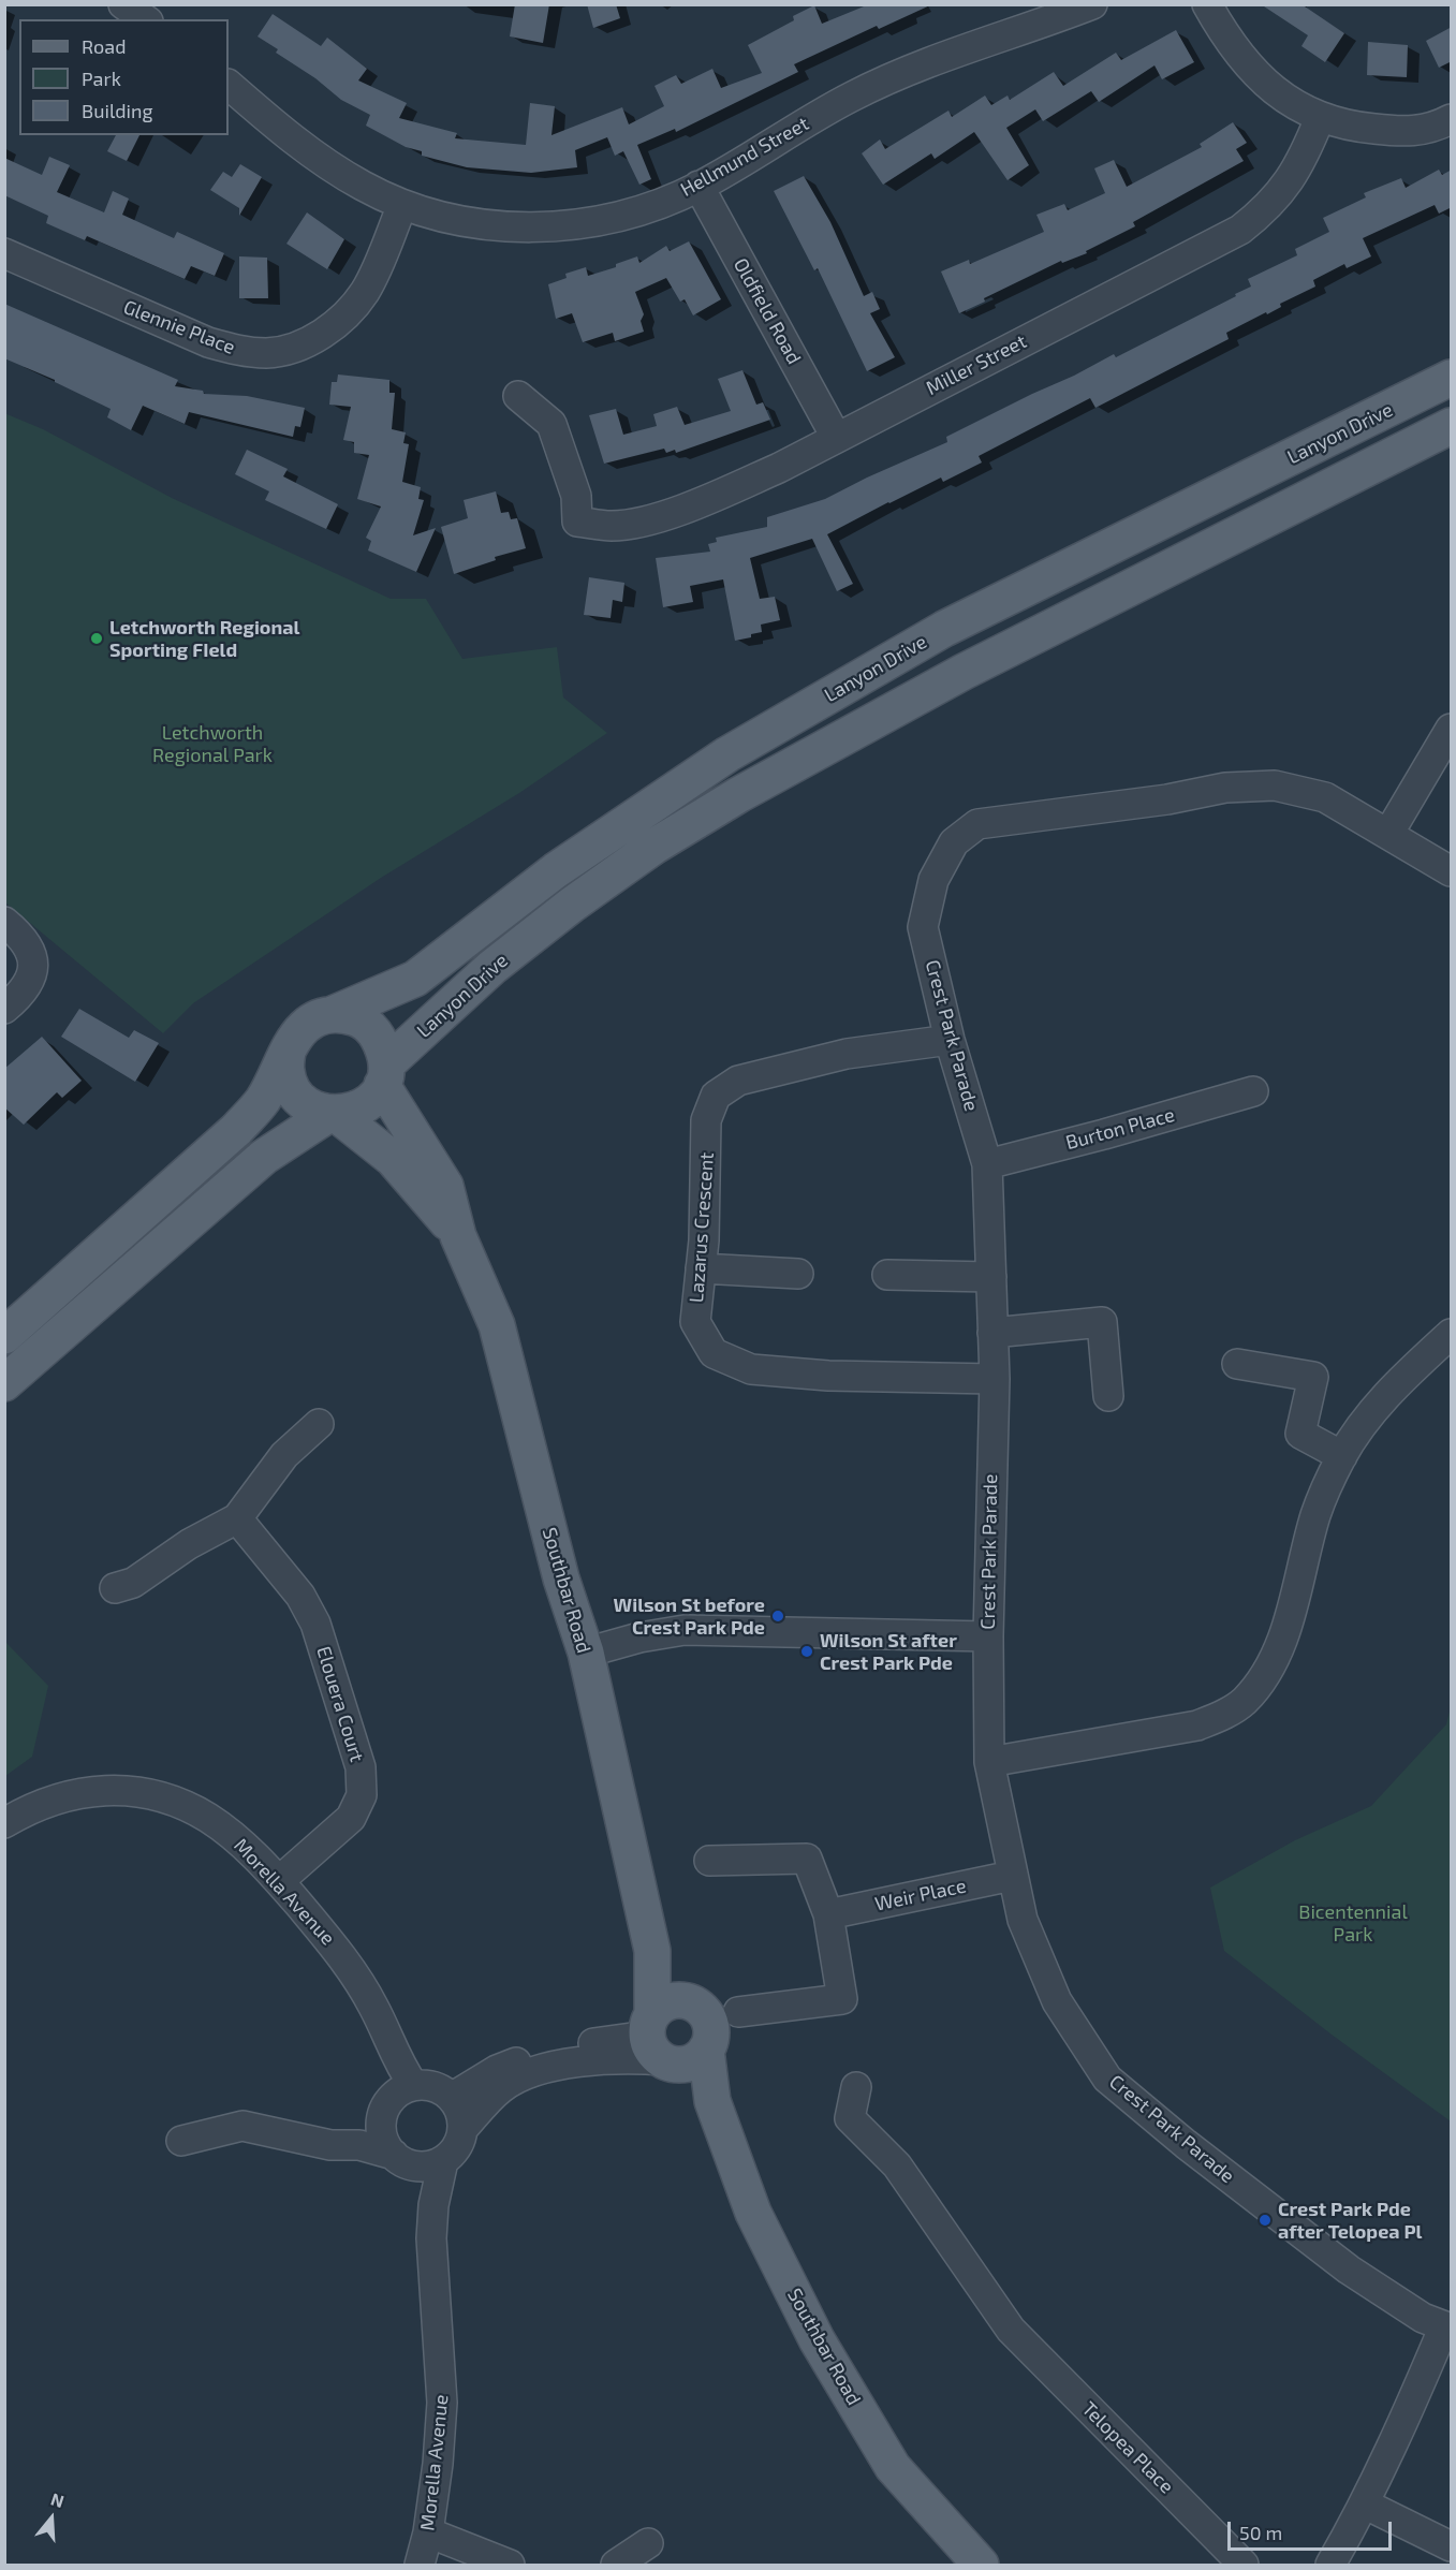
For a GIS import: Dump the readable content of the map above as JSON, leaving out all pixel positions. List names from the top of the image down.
{
  "streets": {
    "main road": ["Lanyon Drive", "Southbar Road"],
    "street": [
      "Hellmund Street",
      "Oldfield Road",
      "Glennie Place",
      "Miller Street",
      "Crest Park Parade",
      "Burton Place",
      "Lazarus Crescent",
      "Elouera Court",
      "Morella Avenue",
      "Weir Place",
      "Telopea Place"
    ]
  },
  "crossings": [
    ["Hellmund Street", "Oldfield Road"],
    ["Hellmund Street", "Glennie Place"],
    ["Oldfield Road", "Miller Street"],
    ["Lanyon Drive", "Southbar Road"],
    ["Crest Park Parade", "Burton Place"],
    ["Crest Park Parade", "Lazarus Crescent"],
    ["Crest Park Parade", "Weir Place"],
    ["Elouera Court", "Morella Avenue"]
  ],
  "parks": ["Letchworth Regional Park", "Bicentennial Park"],
  "places": [
    "Letchworth Regional Sporting FIeld",
    "Wilson St before Crest Park Pde",
    "Wilson St after Crest Park Pde",
    "Crest Park Pde after Telopea Pl"
  ],
  "legend": ["Road", "Park", "Building"],
  "scale_bar": "50 m",
  "north": "top"
}
